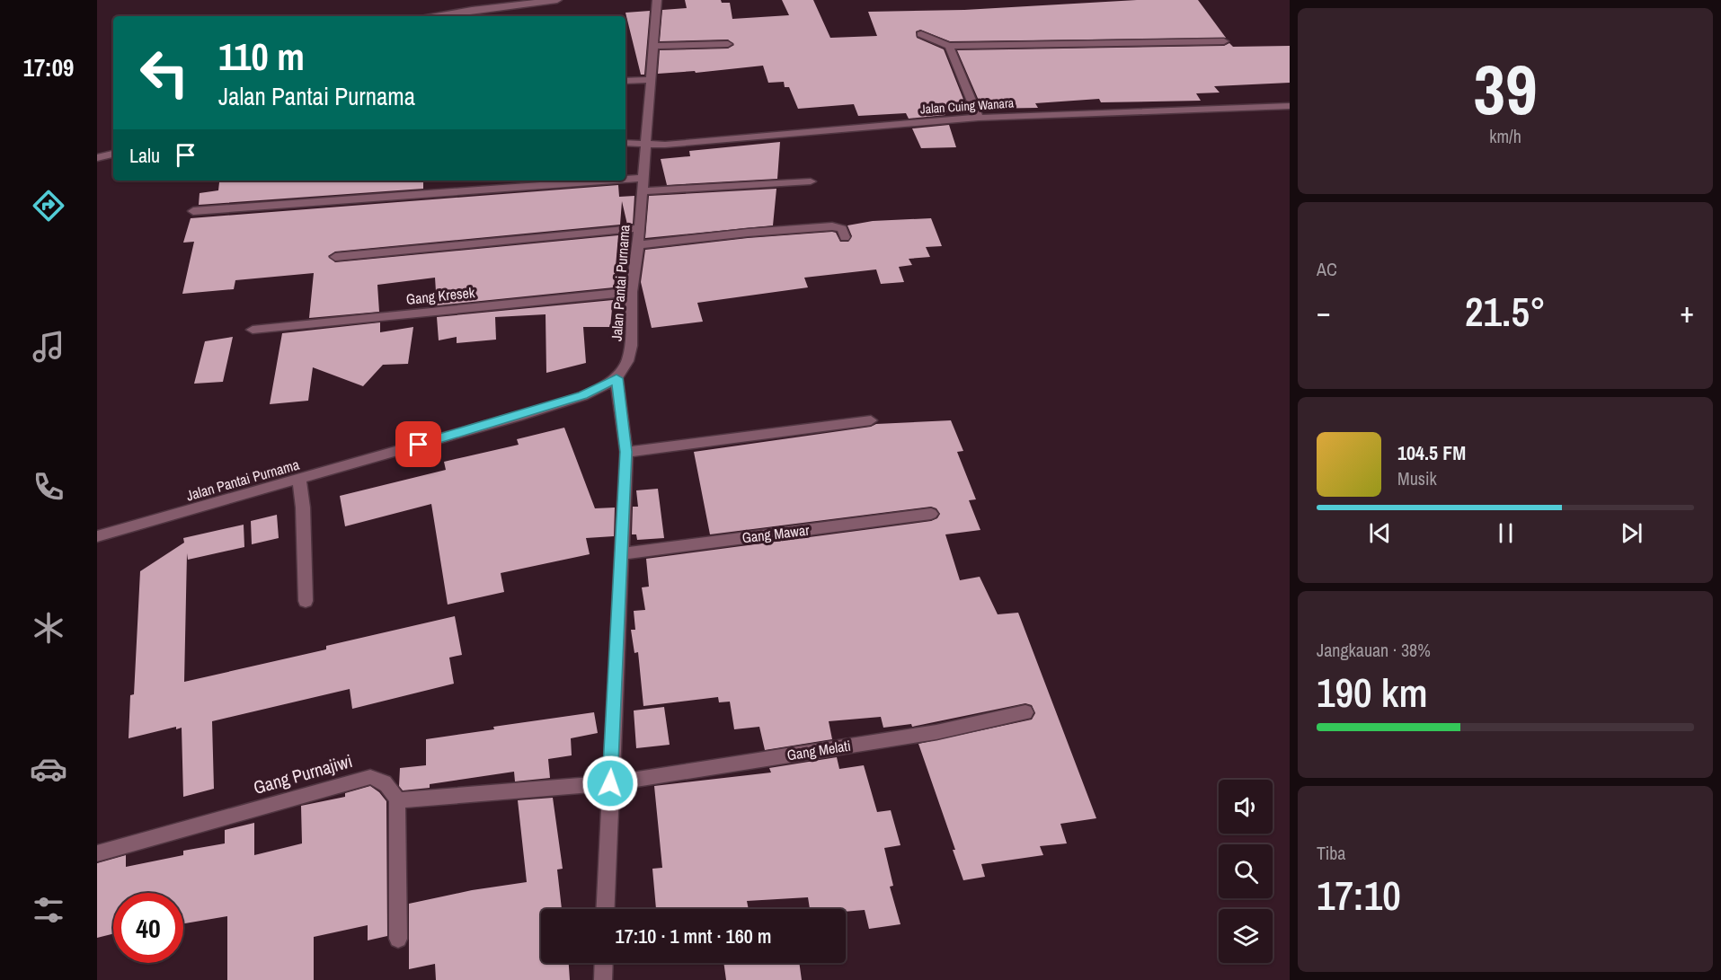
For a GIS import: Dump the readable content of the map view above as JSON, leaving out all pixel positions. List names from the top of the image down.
{
  "streets": {
    "street": [
      "Jalan Cuing Wanara",
      "Jalan Pantai Purnama",
      "Gang Kresek",
      "Gang Mawar",
      "Gang Melati",
      "Gang Purnajiwi"
    ]
  },
  "crossings": [
    ["Jalan Cuing Wanara", "Jalan Pantai Purnama"],
    ["Jalan Pantai Purnama", "Gang Kresek"]
  ],
  "page": {
    "tabs": "17:09",
    "tile": [
      ["39", "km/h"],
      "AC",
      ["Jangkauan · 38%", "190 km"],
      ["Tiba", "17:10"]
    ],
    "turn": ["110 m", "Jalan Pantai Purnama"],
    "then": "Lalu",
    "heat": ["−", "21.5°", "+"],
    "song": ["104.5 FM", "Musik"],
    "limit": "40",
    "trip": "17:10 · 1 mnt · 160 m"
  }
}
